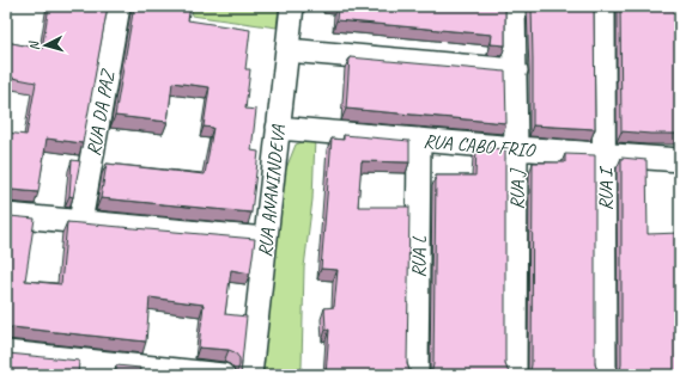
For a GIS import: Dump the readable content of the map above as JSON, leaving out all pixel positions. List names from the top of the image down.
{
  "streets": {
    "street": [
      "RUA DA PAZ",
      "RUA CABO FRIO",
      "RUA J",
      "RUA I",
      "RUA ANANINDEVA",
      "RUA L"
    ]
  },
  "crossings": [
    ["RUA CABO FRIO", "RUA J"],
    ["RUA CABO FRIO", "RUA I"],
    ["RUA CABO FRIO", "RUA ANANINDEVA"],
    ["RUA CABO FRIO", "RUA L"]
  ],
  "north": "left"
}
